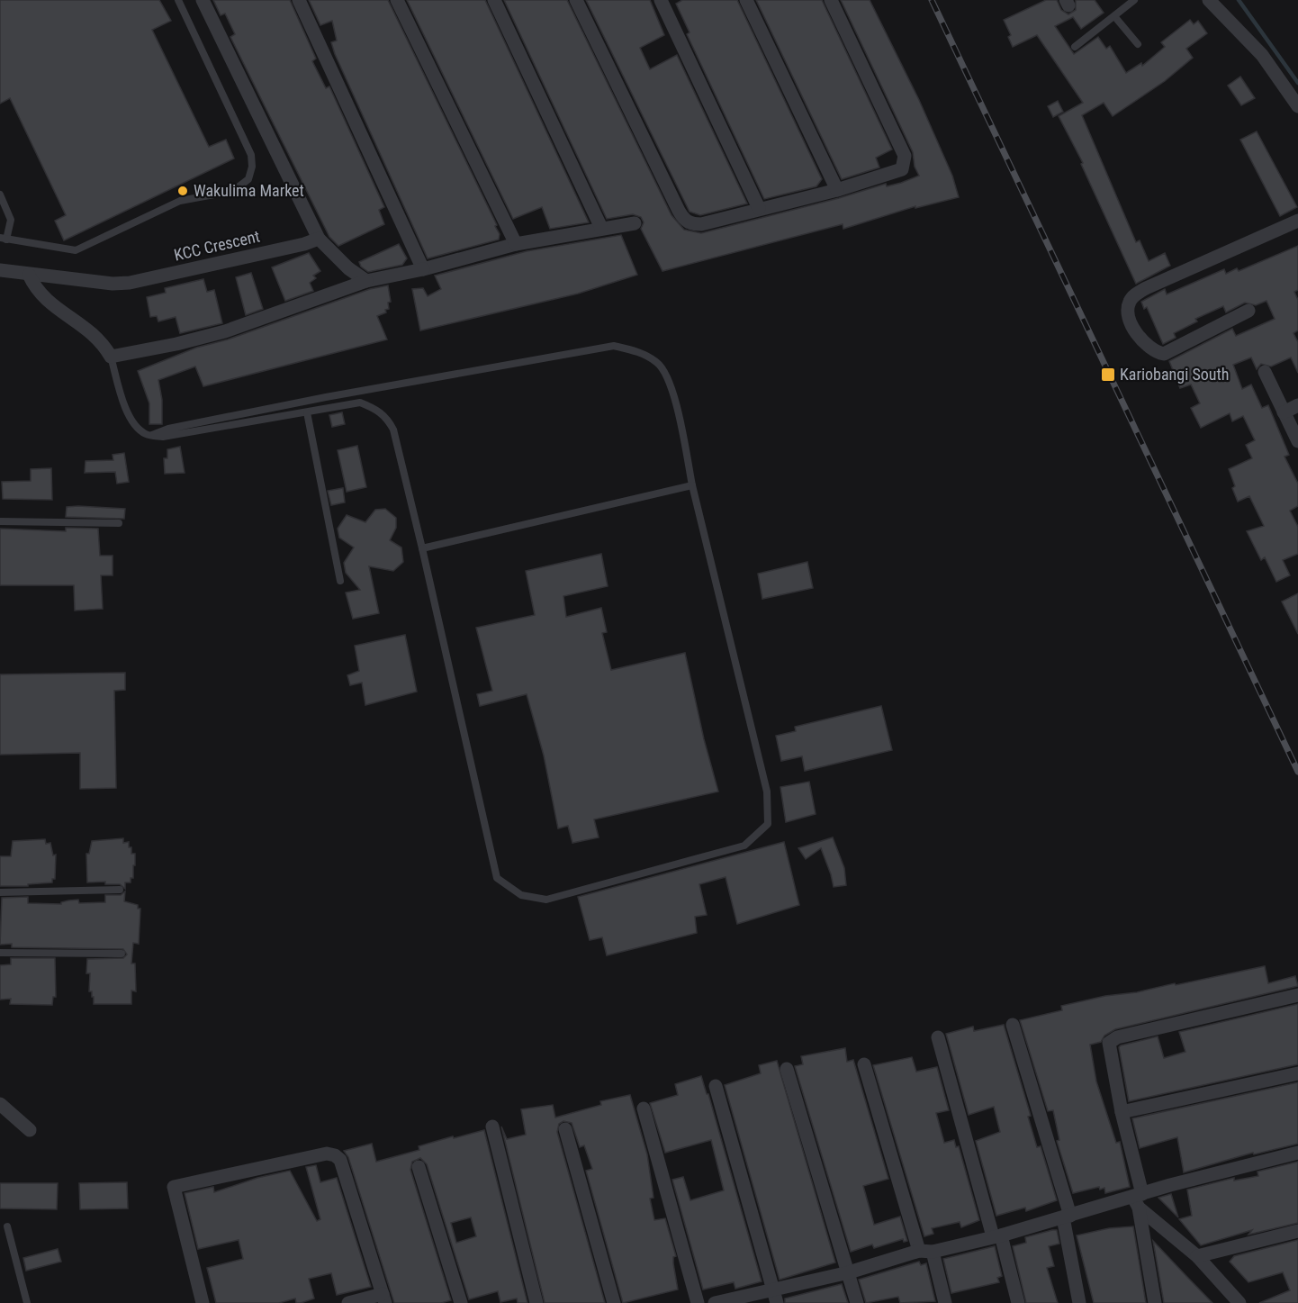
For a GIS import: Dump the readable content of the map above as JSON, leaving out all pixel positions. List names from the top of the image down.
{
  "streets": {
    "street": ["KCC Crescent"]
  },
  "places": {
    "other": ["Wakulima Market"],
    "transit": ["Kariobangi South"]
  }
}
